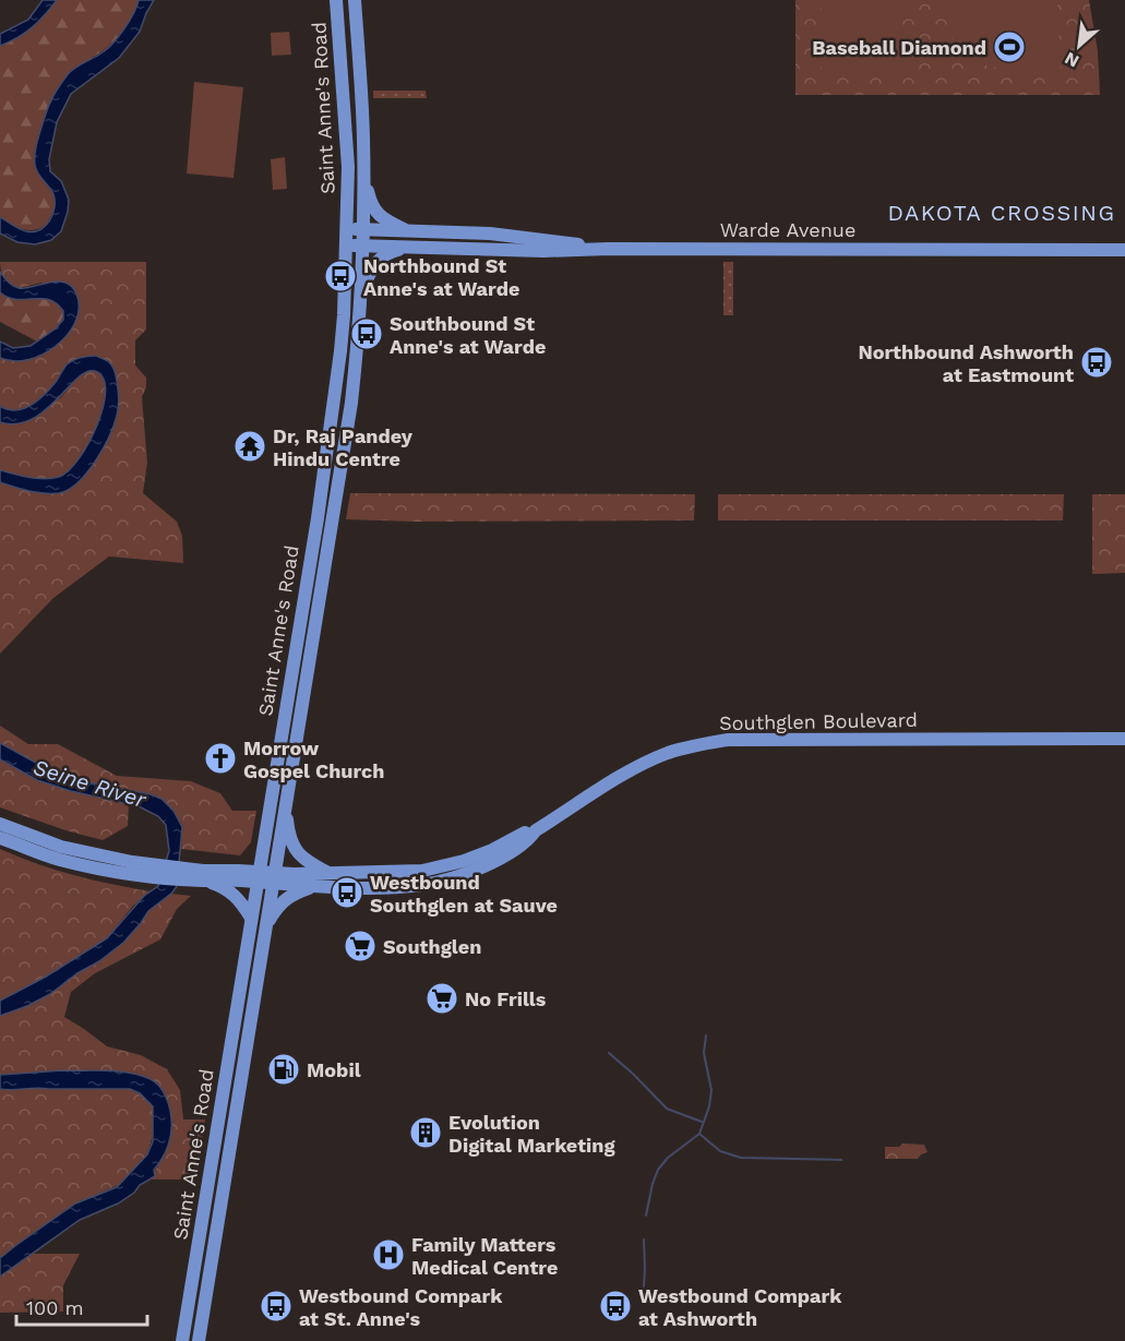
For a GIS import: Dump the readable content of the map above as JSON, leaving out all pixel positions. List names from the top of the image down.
{
  "streets": {
    "main road": ["Saint Anne's Road", "Warde Avenue", "Southglen Boulevard"]
  },
  "crossings": [
    ["Saint Anne's Road", "Warde Avenue"],
    ["Saint Anne's Road", "Southglen Boulevard"]
  ],
  "districts": ["DAKOTA CROSSING"],
  "water": ["Seine River"],
  "places": {
    "sports": ["Baseball Diamond"],
    "bus stop": [
      "Northbound St Anne's at Warde",
      "Southbound St Anne's at Warde",
      "Northbound Ashworth at Eastmount",
      "Westbound Southglen at Sauve",
      "Westbound Compark at St. Anne's",
      "Westbound Compark at Ashworth"
    ],
    "temple": ["Dr, Raj Pandey Hindu Centre"],
    "church": ["Morrow Gospel Church"],
    "supermarket": ["Southglen", "No Frills"],
    "fuel station": ["Mobil"],
    "building": ["Evolution Digital Marketing"],
    "hospital": ["Family Matters Medical Centre"]
  },
  "scale_bar": "100 m",
  "north": "bottom left"
}
